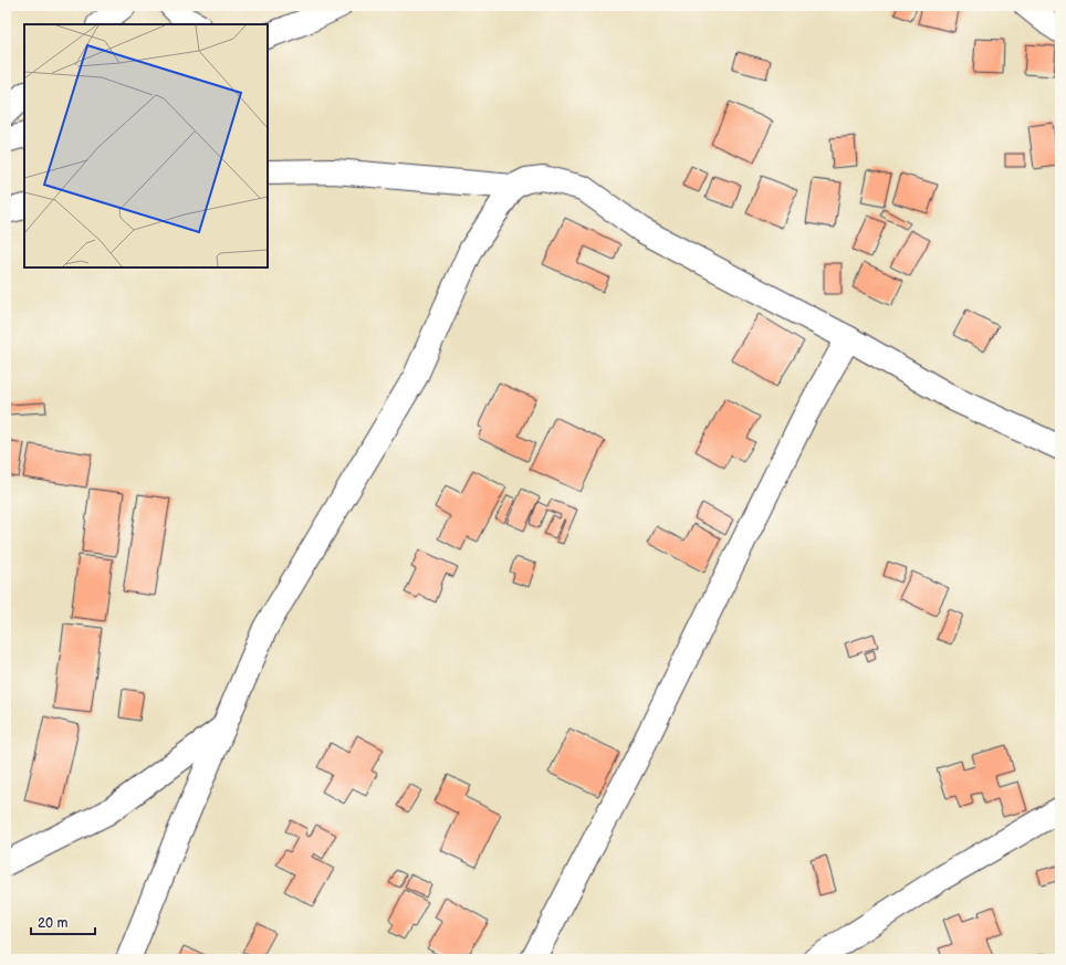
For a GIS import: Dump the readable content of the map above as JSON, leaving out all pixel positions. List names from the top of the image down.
{
  "scale_bar": "20 m"
}
